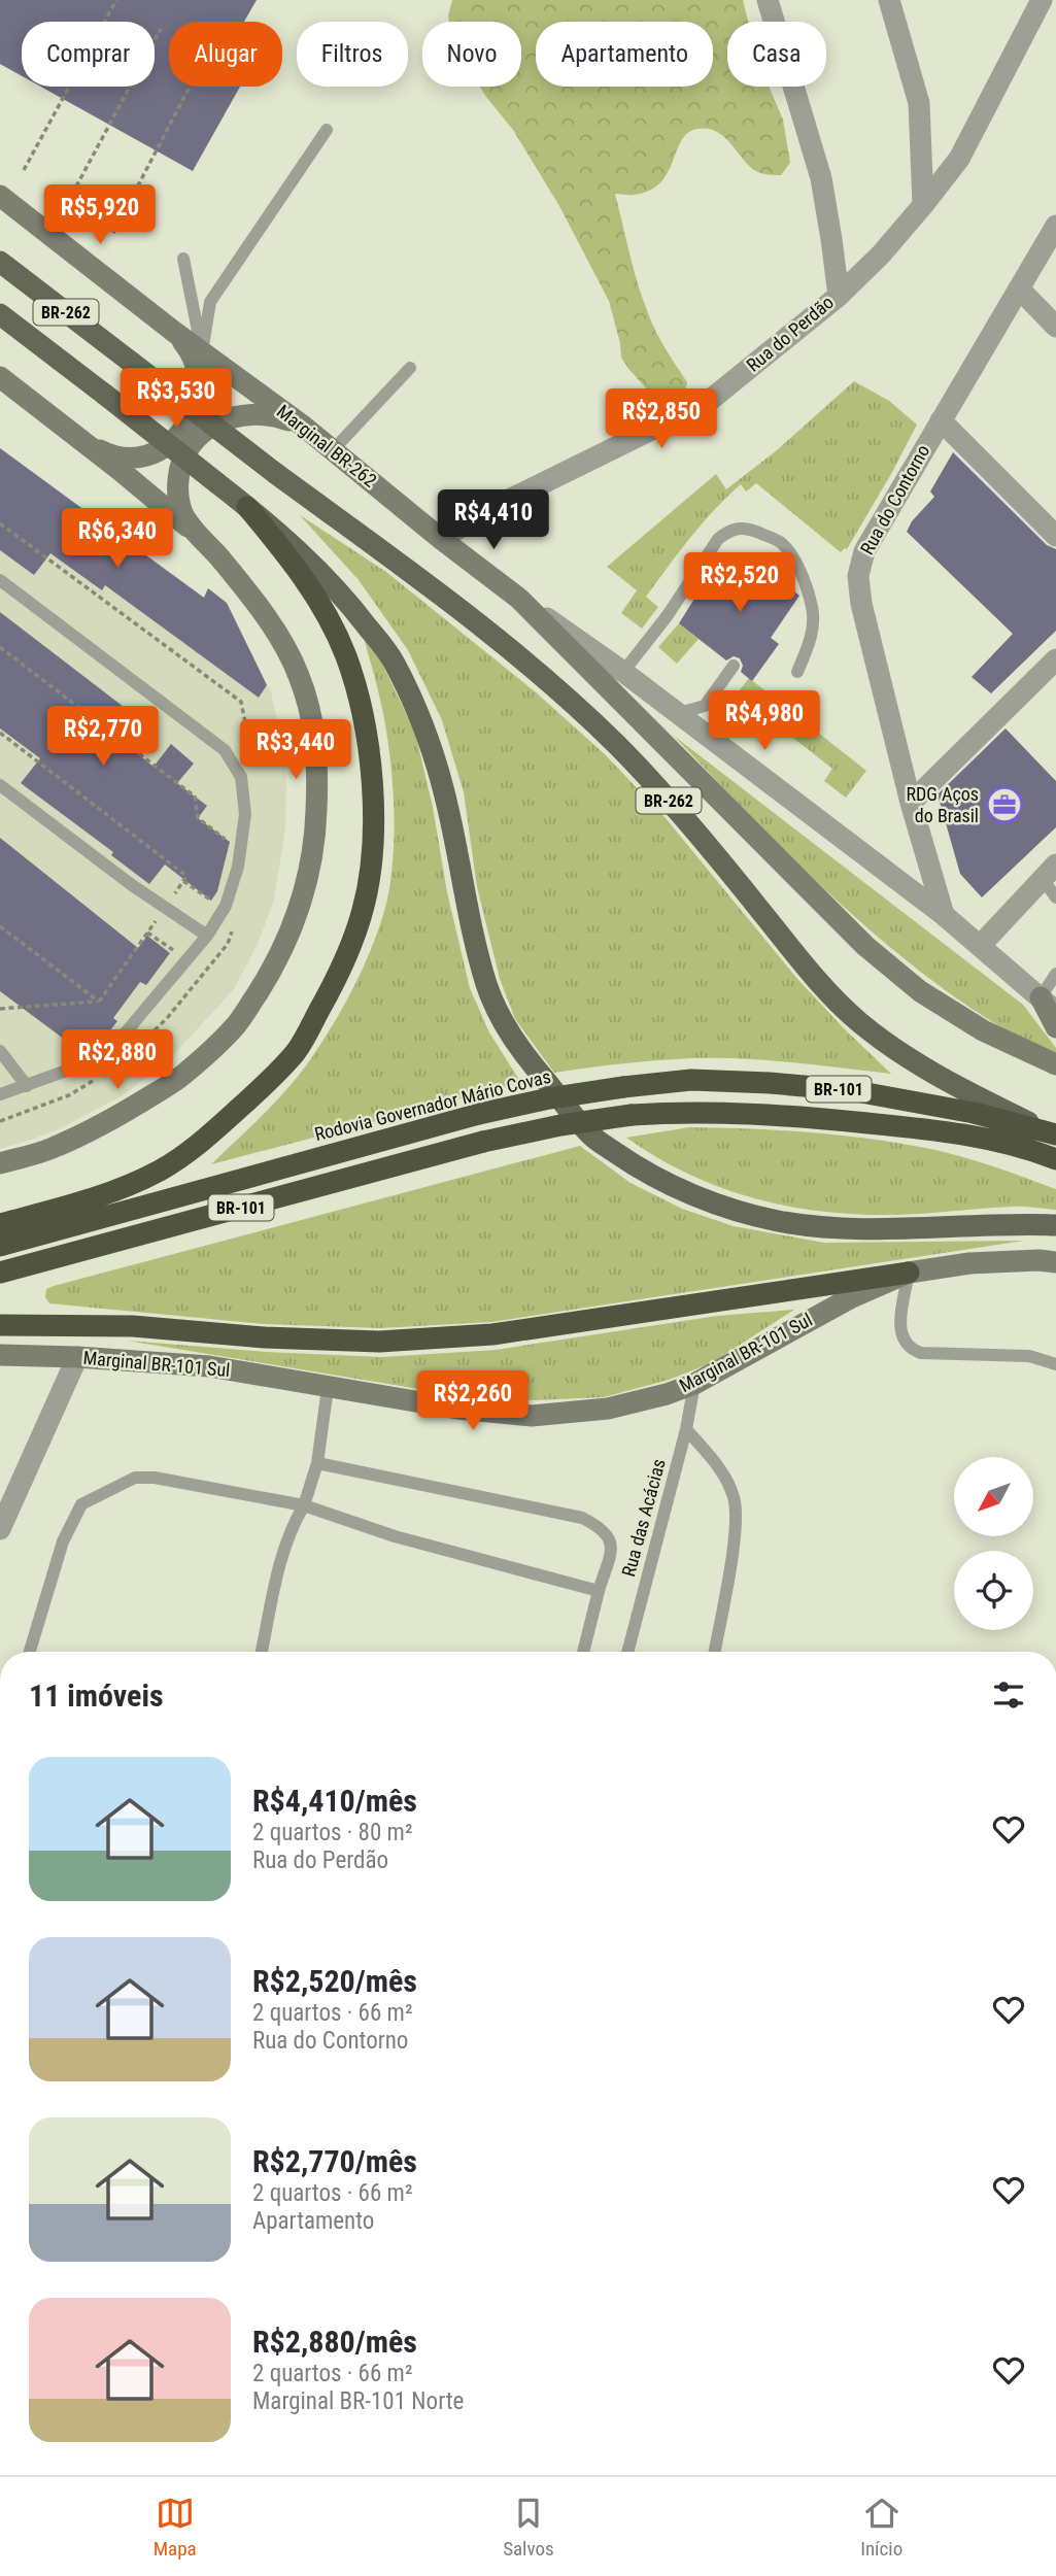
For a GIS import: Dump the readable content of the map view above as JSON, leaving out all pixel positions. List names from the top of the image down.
{
  "streets": {
    "highway": ["BR-101", "Rodovia Governador Mário Covas"],
    "main road": ["BR-262", "Marginal BR-262", "Marginal BR-101 Sul"],
    "street": ["Rua do Perdão", "Rua do Contorno"],
    "lane": ["Rua das Acácias"]
  },
  "crossings": [
    ["BR-262", "Marginal BR-262"],
    ["BR-262", "Rodovia Governador Mário Covas"],
    ["Rua do Perdão", "Marginal BR-262"],
    ["Marginal BR-101 Sul", "Rua das Acácias"]
  ],
  "places": {
    "office": ["RDG Aços do Brasil"]
  },
  "north": "bottom left",
  "page": {
    "chip": [
      "Comprar",
      "Alugar",
      "Filtros",
      "Novo",
      "Apartamento",
      "Casa"
    ],
    "price": [
      "R$5,920",
      "R$3,530",
      "R$2,850",
      "R$4,410",
      "R$6,340",
      "R$2,520",
      "R$4,980",
      "R$2,770",
      "R$3,440",
      "R$2,880",
      "R$2,260"
    ],
    "heading": "11 imóveis",
    "list": [
      {
        "name": "R$4,410/mês",
        "note": "2 quartos · 80 m² · Rua do Perdão"
      },
      {
        "name": "R$2,520/mês",
        "note": "2 quartos · 66 m² · Rua do Contorno"
      },
      {
        "name": "R$2,770/mês",
        "note": "2 quartos · 66 m² · Apartamento"
      },
      {
        "name": "R$2,880/mês",
        "note": "2 quartos · 66 m² · Marginal BR-101 Norte"
      }
    ],
    "tabs": ["Mapa", "Salvos", "Início"]
  }
}
